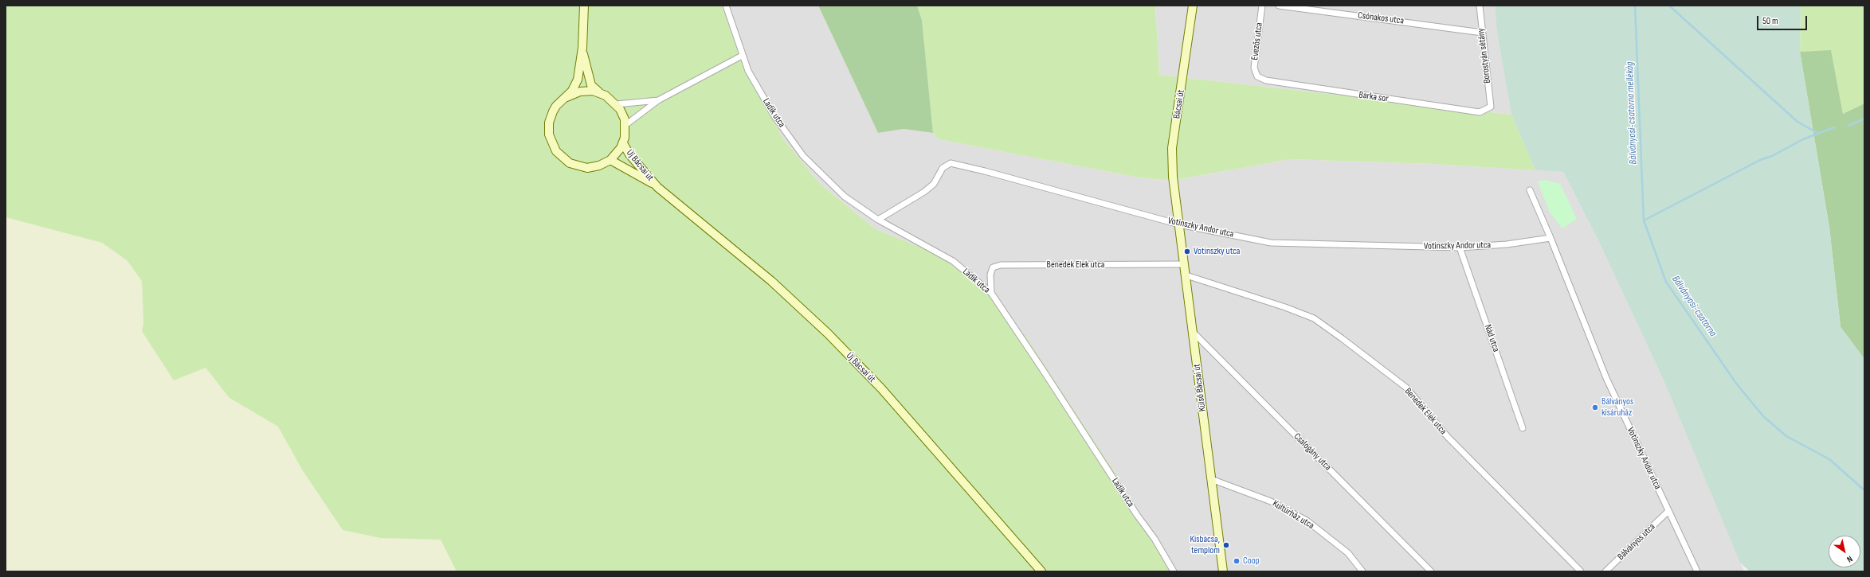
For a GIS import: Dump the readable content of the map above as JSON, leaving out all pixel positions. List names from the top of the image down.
{
  "streets": {
    "street": [
      "Csónakos utca",
      "Evezős utca",
      "Borostyán sétány",
      "Barka sor",
      "Bácsai út",
      "Ladik utca",
      "Új Bácsai út",
      "Votinszky Andor utca",
      "Benedek Elek utca",
      "Nád utca",
      "Külső Bácsai út",
      "Csalogány utca",
      "Kultúrház utca",
      "Bálványos utca"
    ]
  },
  "crossings": [
    ["Csónakos utca", "Borostyán sétány"],
    ["Evezős utca", "Barka sor"],
    ["Borostyán sétány", "Barka sor"],
    ["Bácsai út", "Külső Bácsai út"],
    ["Ladik utca", "Votinszky Andor utca"],
    ["Ladik utca", "Benedek Elek utca"],
    ["Votinszky Andor utca", "Nád utca"],
    ["Votinszky Andor utca", "Külső Bácsai út"],
    ["Votinszky Andor utca", "Bálványos utca"],
    ["Benedek Elek utca", "Külső Bácsai út"],
    ["Külső Bácsai út", "Csalogány utca"],
    ["Külső Bácsai út", "Kultúrház utca"]
  ],
  "water": ["Bálványosi-csatorna mellékág", "Bálványosi-csatorna"],
  "places": [
    "Votinszky utca",
    "Bálványos kisáruház",
    "Kisbácsa, templom",
    "Coop"
  ],
  "scale_bar": "50 m",
  "north": "bottom right"
}
